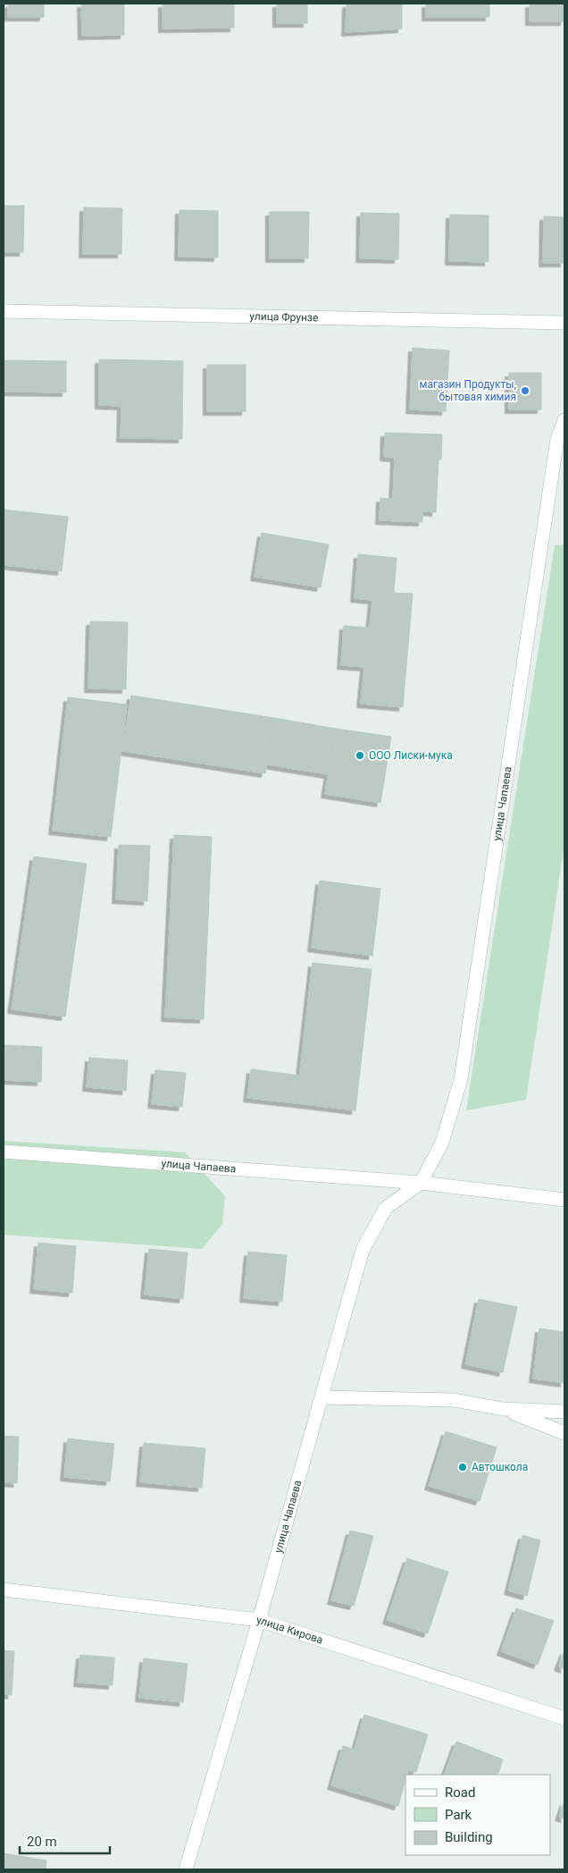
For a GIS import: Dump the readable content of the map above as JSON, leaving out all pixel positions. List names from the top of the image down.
{
  "streets": {
    "street": ["улица Фрунзе", "улица Чапаева", "улица Кирова"]
  },
  "crossings": [
    ["улица Чапаева", "улица Кирова"]
  ],
  "places": ["магазин Продукты, бытовая химия", "ООО Лиски-мука", "Автошкола"],
  "legend": ["Road", "Park", "Building"],
  "scale_bar": "20 m"
}
